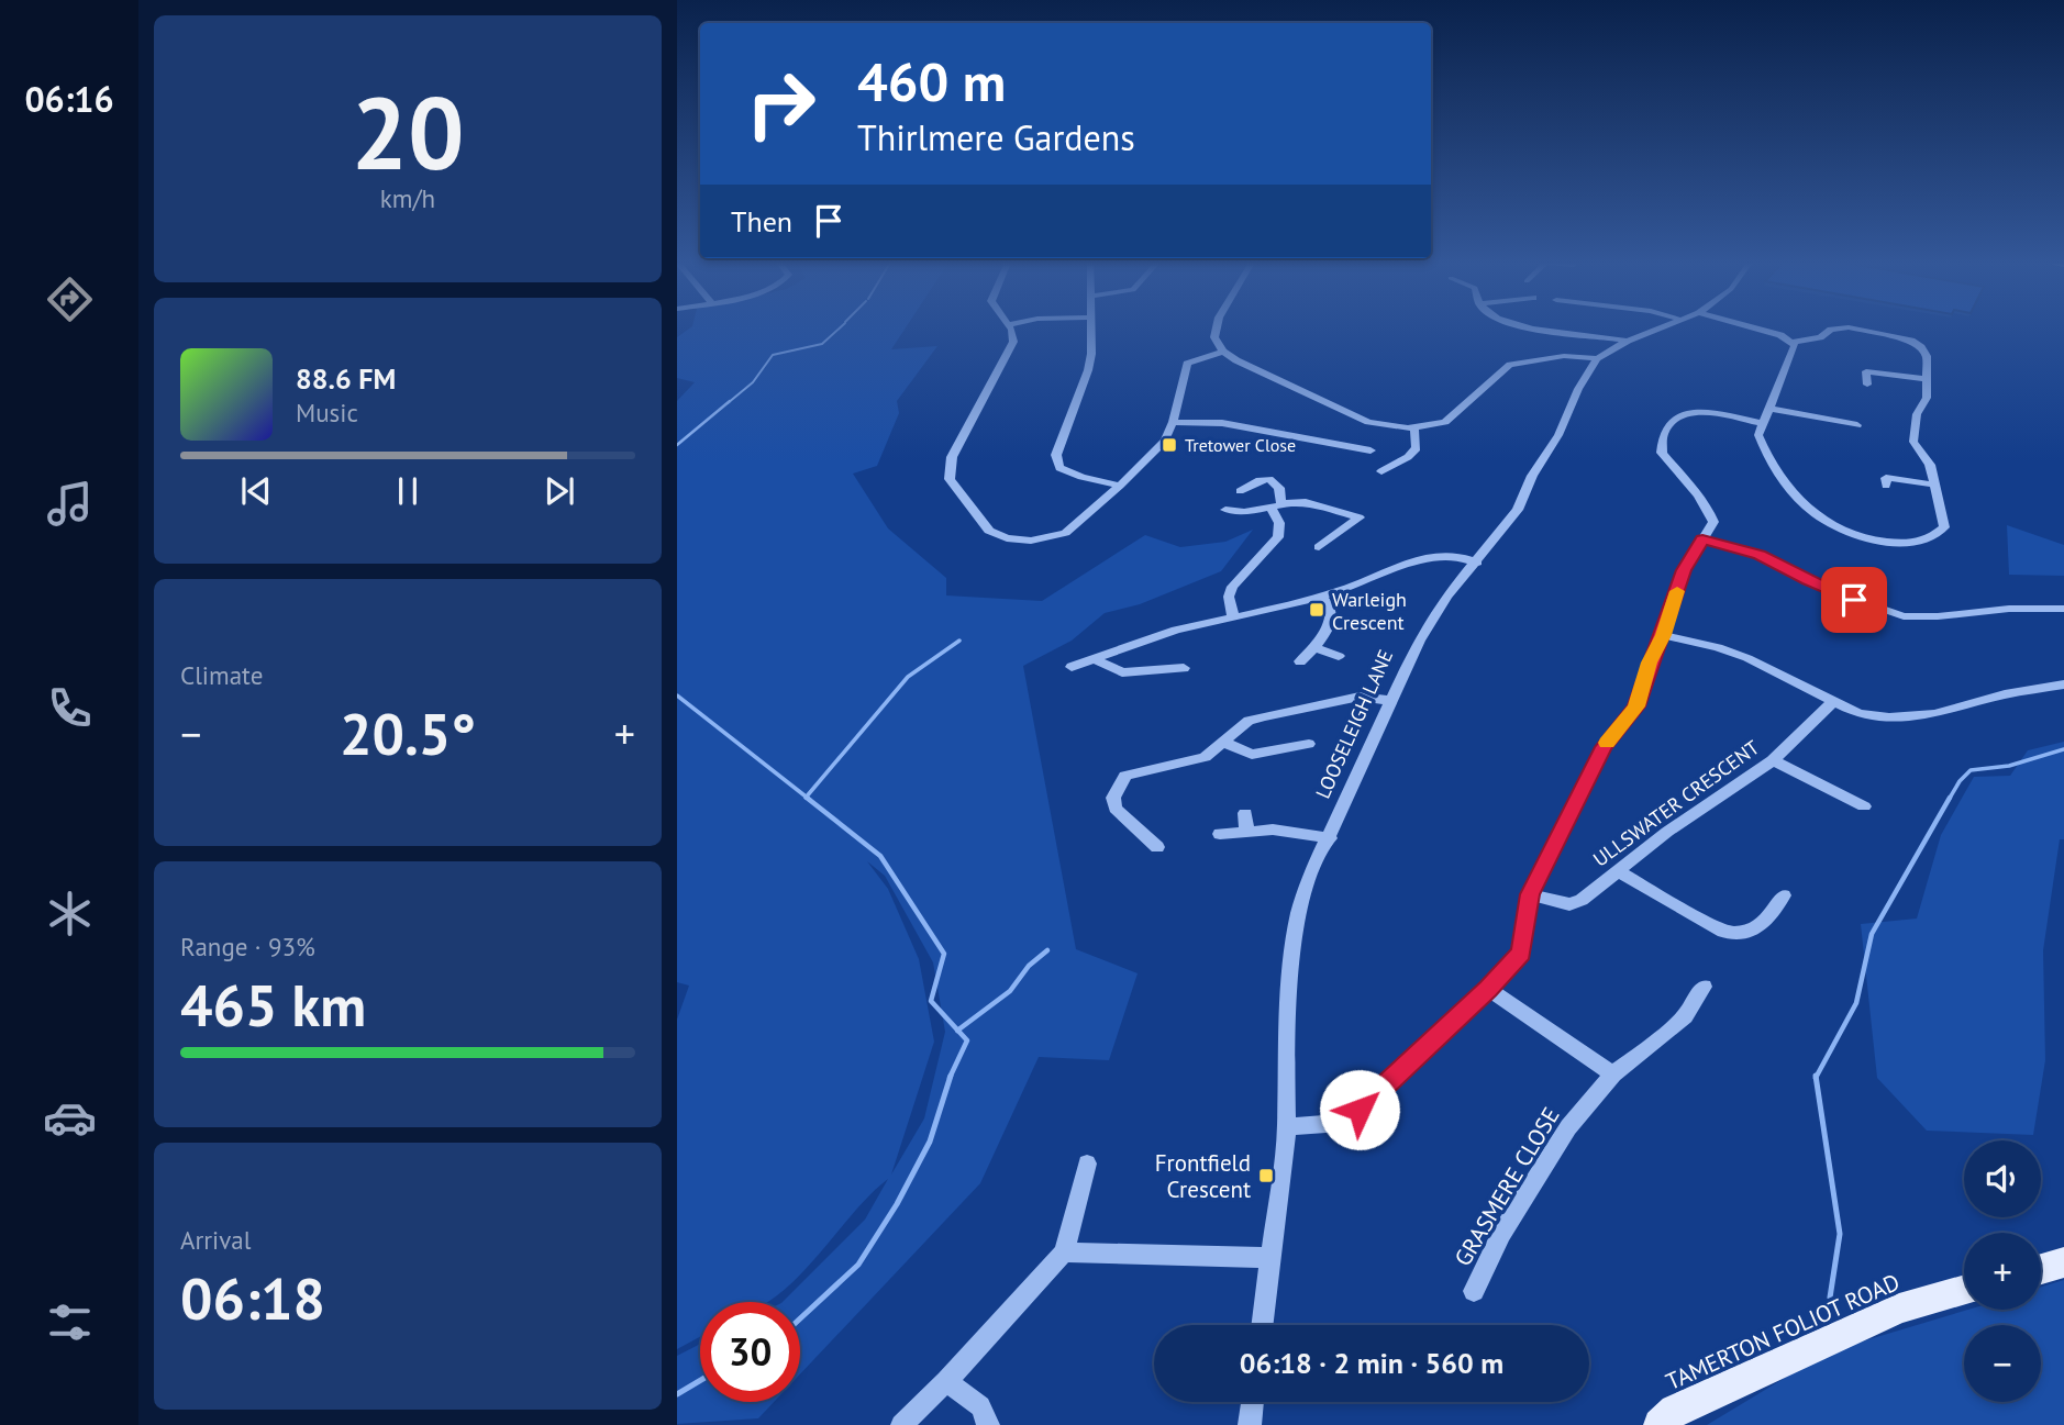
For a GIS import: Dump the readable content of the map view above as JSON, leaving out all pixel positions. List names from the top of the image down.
{
  "streets": {
    "main road": ["TAMERTON FOLIOT ROAD"],
    "street": ["LOOSELEIGH LANE", "ULLSWATER CRESCENT", "GRASMERE CLOSE"]
  },
  "places": {
    "transit": ["Tretower Close", "Warleigh Crescent", "Frontfield Crescent"]
  },
  "page": {
    "tabs": "06:16",
    "tile": [
      ["20", "km/h"],
      "Climate",
      ["Range · 93%", "465 km"],
      ["Arrival", "06:18"]
    ],
    "turn": ["460 m", "Thirlmere Gardens"],
    "then": "Then",
    "song": ["88.6 FM", "Music"],
    "heat": ["−", "20.5°", "+"],
    "map_buttons": ["+", "−"],
    "limit": "30",
    "trip": "06:18 · 2 min · 560 m"
  }
}
